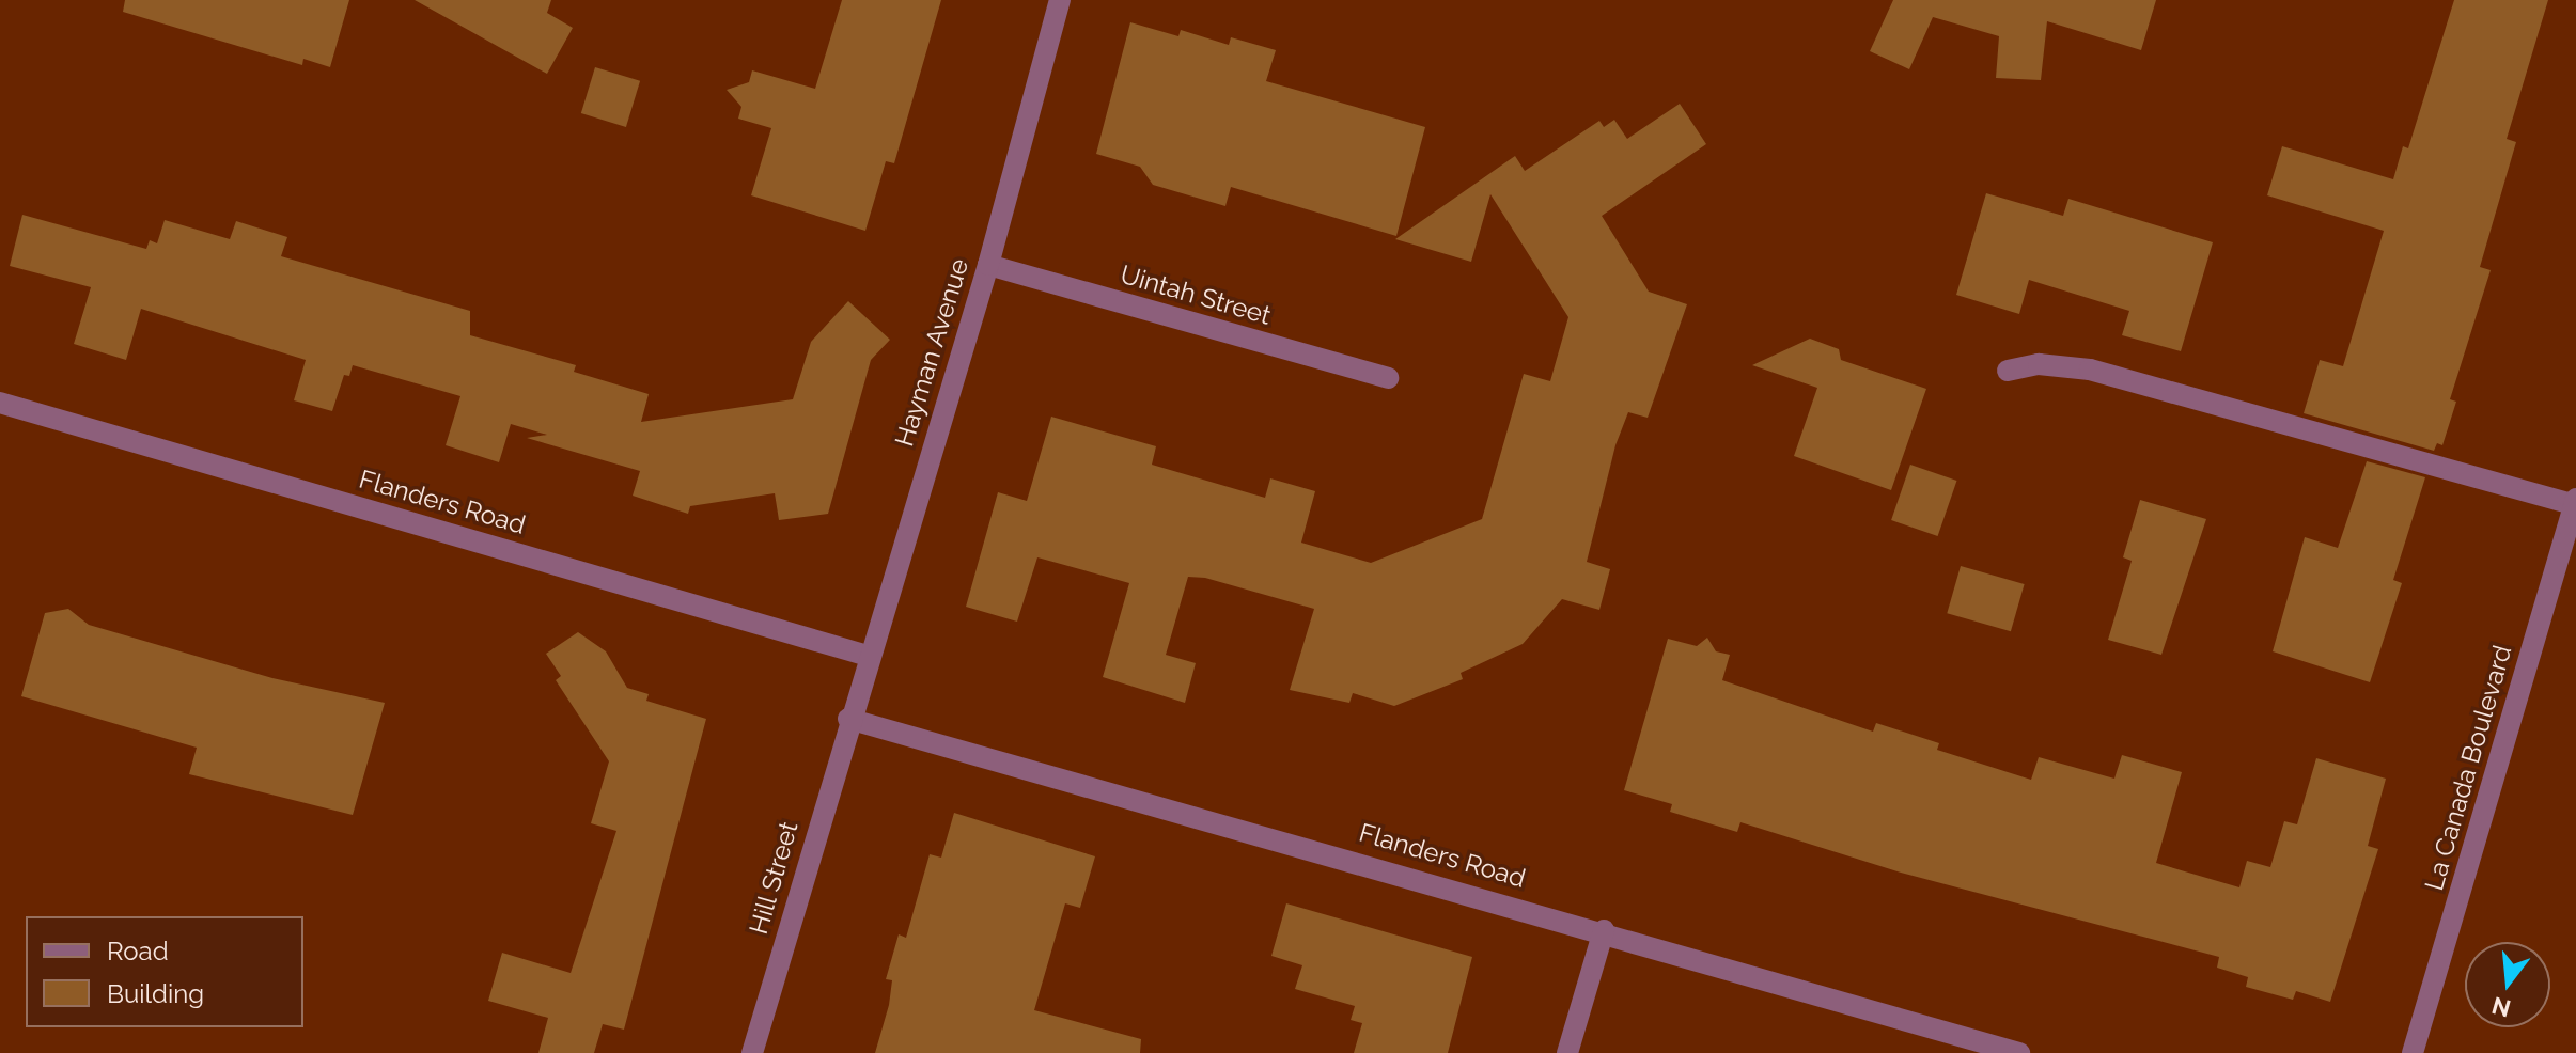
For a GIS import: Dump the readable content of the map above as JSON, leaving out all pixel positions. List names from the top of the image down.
{
  "streets": {
    "street": [
      "Uintah Street",
      "Hayman Avenue",
      "Flanders Road",
      "La Canada Boulevard",
      "Hill Street"
    ]
  },
  "crossings": [
    ["Uintah Street", "Hayman Avenue"],
    ["Hayman Avenue", "Flanders Road"],
    ["Hayman Avenue", "Hill Street"],
    ["Flanders Road", "Hill Street"]
  ],
  "legend": ["Road", "Building"],
  "north": "bottom"
}
